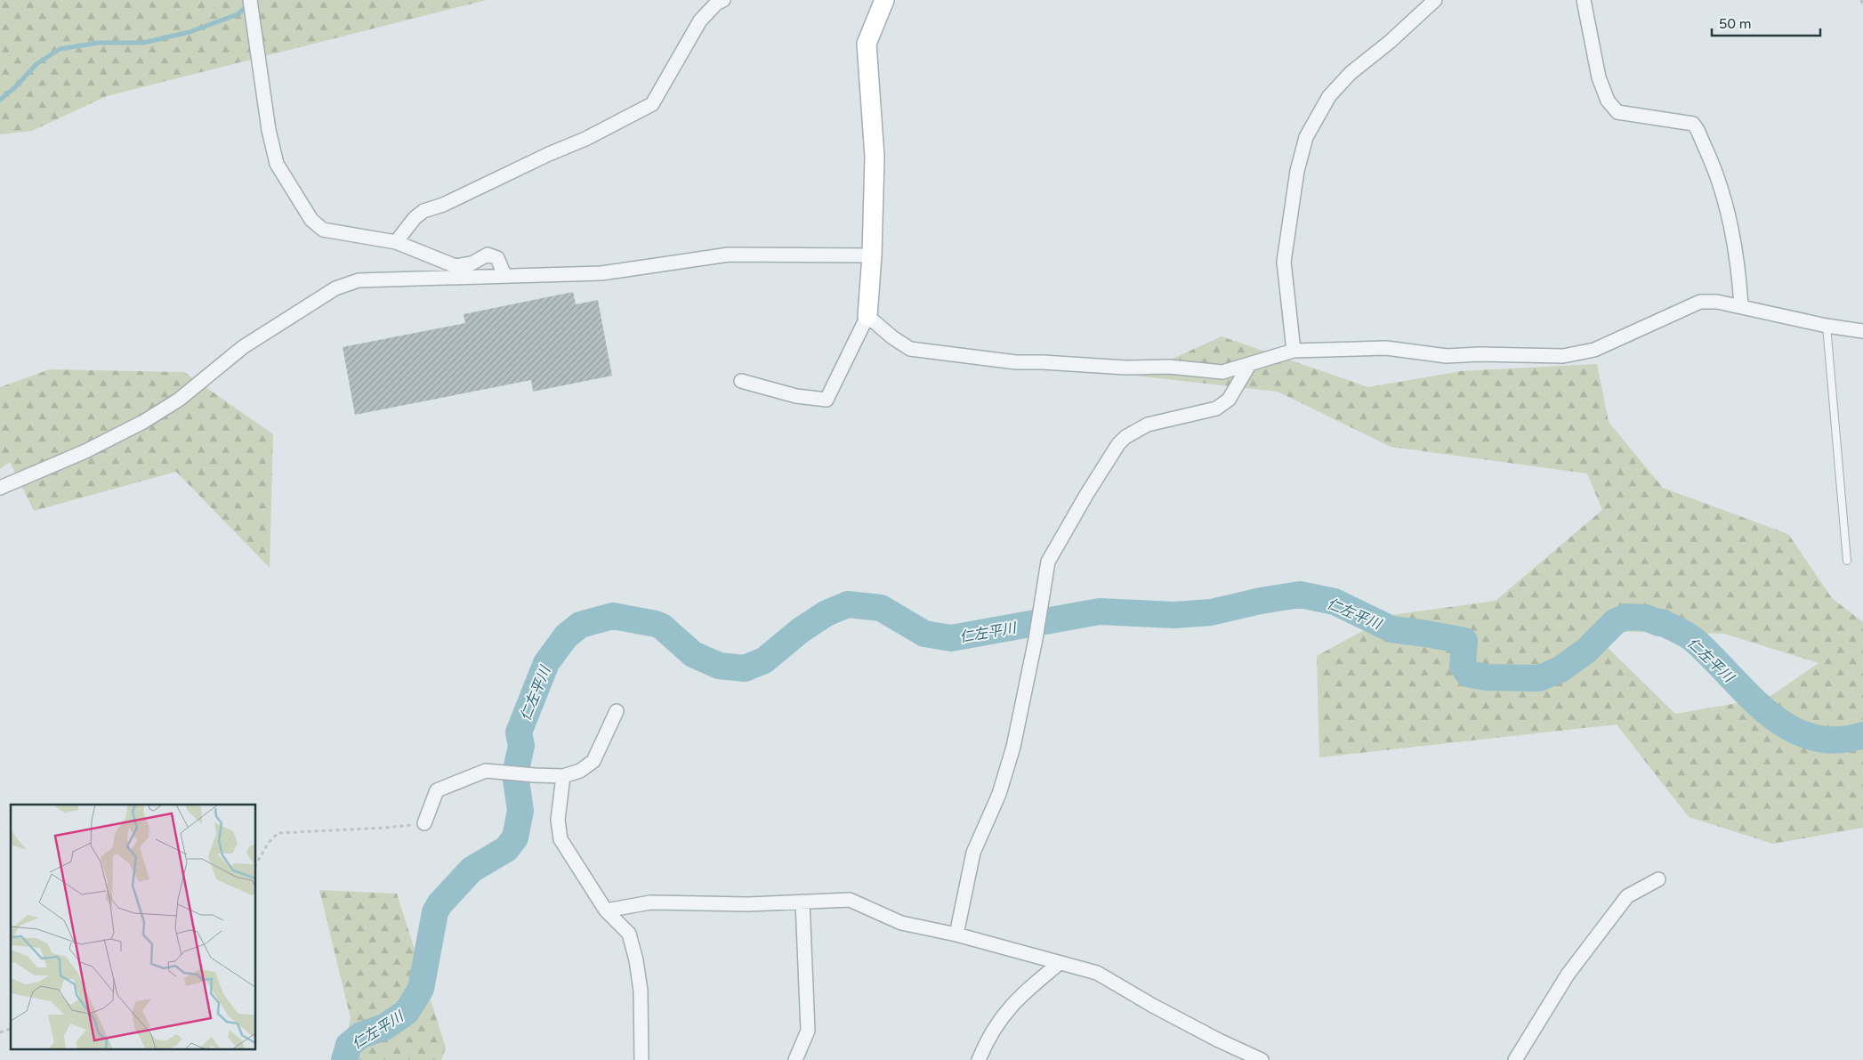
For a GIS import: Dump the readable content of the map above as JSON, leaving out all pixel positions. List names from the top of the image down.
{
  "water": ["仁左平川"],
  "scale_bar": "50 m"
}
